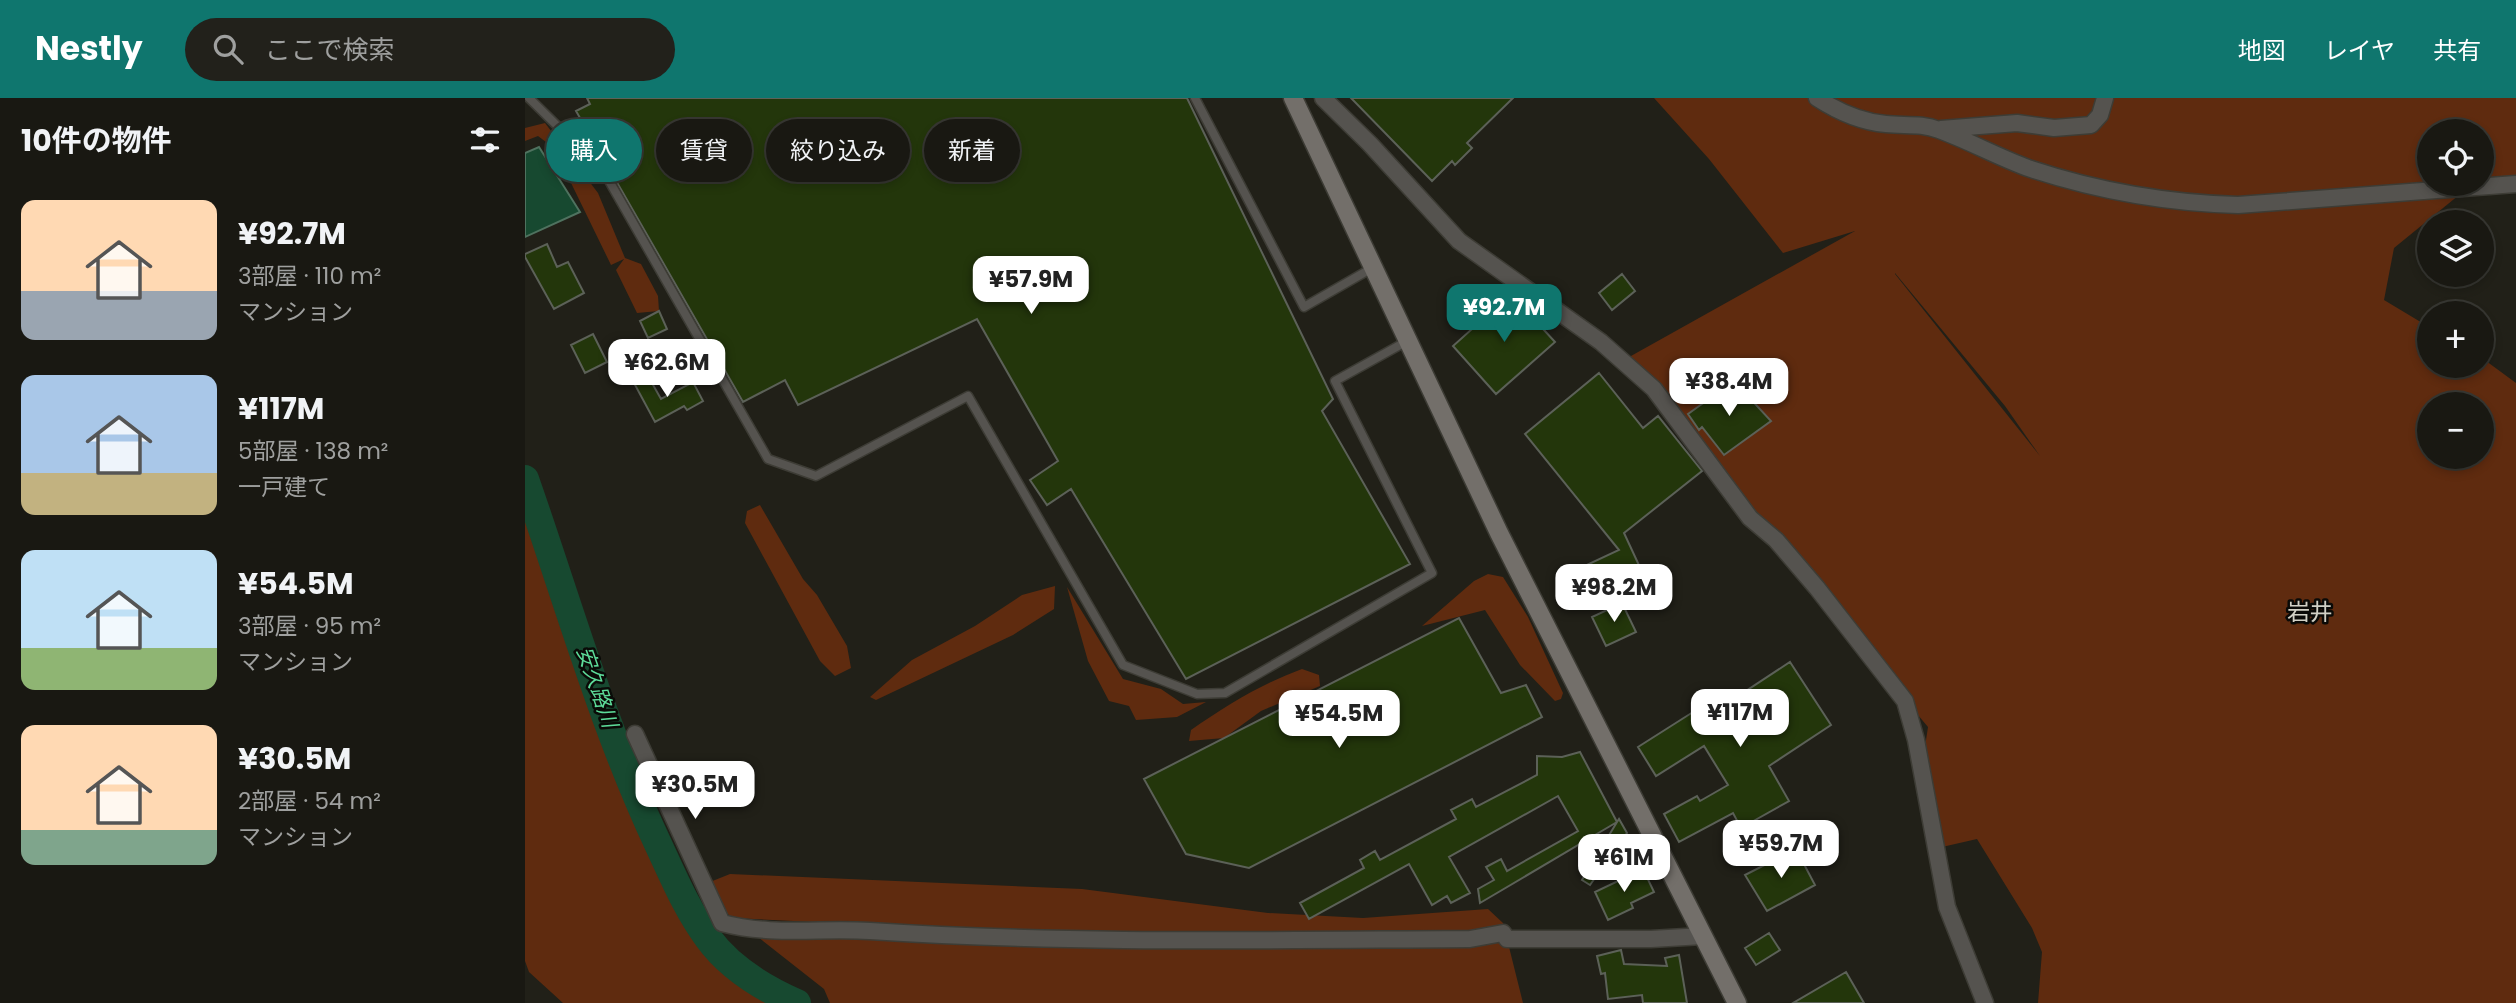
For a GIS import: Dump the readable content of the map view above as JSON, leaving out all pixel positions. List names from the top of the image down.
{
  "districts": ["岩井"],
  "water": ["安久路川"],
  "page": {
    "header": "Nestly",
    "search": "ここで検索",
    "nav": ["地図", "レイヤ", "共有"],
    "heading": "10件の物件",
    "map_buttons": ["+", "−"],
    "chip": [
      "購入",
      "賃貸",
      "絞り込み",
      "新着"
    ],
    "list": [
      {
        "name": "¥92.7M",
        "note": "3部屋 · 110 m² · マンション"
      },
      {
        "name": "¥117M",
        "note": "5部屋 · 138 m² · 一戸建て"
      },
      {
        "name": "¥54.5M",
        "note": "3部屋 · 95 m² · マンション"
      },
      {
        "name": "¥30.5M",
        "note": "2部屋 · 54 m² · マンション"
      }
    ],
    "price": [
      "¥57.9M",
      "¥92.7M",
      "¥62.6M",
      "¥38.4M",
      "¥98.2M",
      "¥117M",
      "¥54.5M",
      "¥30.5M",
      "¥59.7M",
      "¥61M"
    ]
  }
}
